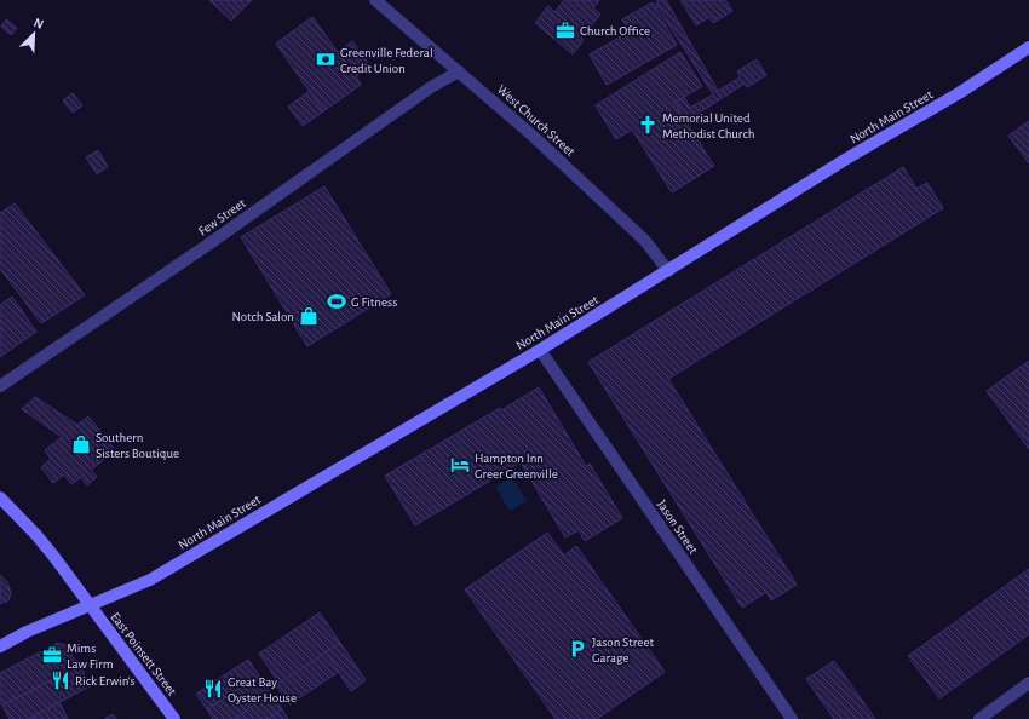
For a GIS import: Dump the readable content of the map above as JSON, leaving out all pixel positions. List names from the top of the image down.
{
  "streets": {
    "main road": ["North Main Street", "East Poinsett Street"],
    "street": ["West Church Street", "Few Street", "Jason Street"]
  },
  "crossings": [
    ["North Main Street", "West Church Street"],
    ["North Main Street", "Jason Street"],
    ["North Main Street", "East Poinsett Street"],
    ["West Church Street", "Few Street"]
  ],
  "places": {
    "office": ["Church Office", "Mims Law Firm"],
    "bank": ["Greenville Federal Credit Union"],
    "church": ["Memorial United Methodist Church"],
    "sports": ["G Fitness"],
    "shop": ["Notch Salon", "Southern Sisters Boutique"],
    "hotel": ["Hampton Inn Greer Greenville"],
    "parking": ["Jason Street Garage"],
    "restaurant": ["Rick Erwin's", "Great Bay Oyster House"]
  },
  "north": "top right"
}
